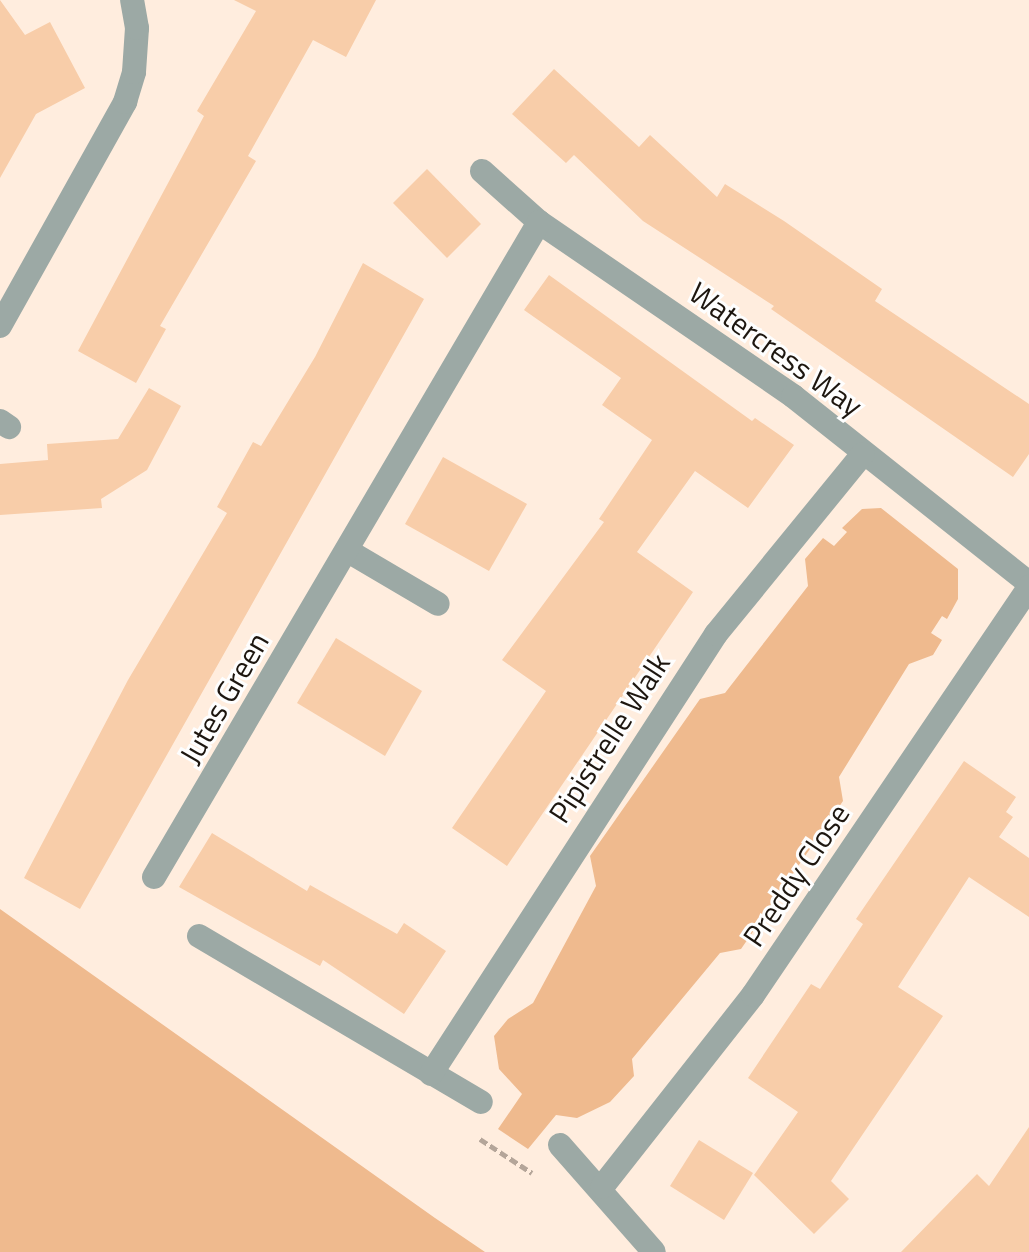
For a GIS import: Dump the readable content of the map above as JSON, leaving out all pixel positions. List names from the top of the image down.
{
  "streets": {
    "street": [
      "Watercress Way",
      "Jutes Green",
      "Pipistrelle Walk",
      "Preddy Close"
    ]
  },
  "crossings": [
    ["Watercress Way", "Jutes Green"],
    ["Watercress Way", "Pipistrelle Walk"],
    ["Watercress Way", "Preddy Close"]
  ]
}
